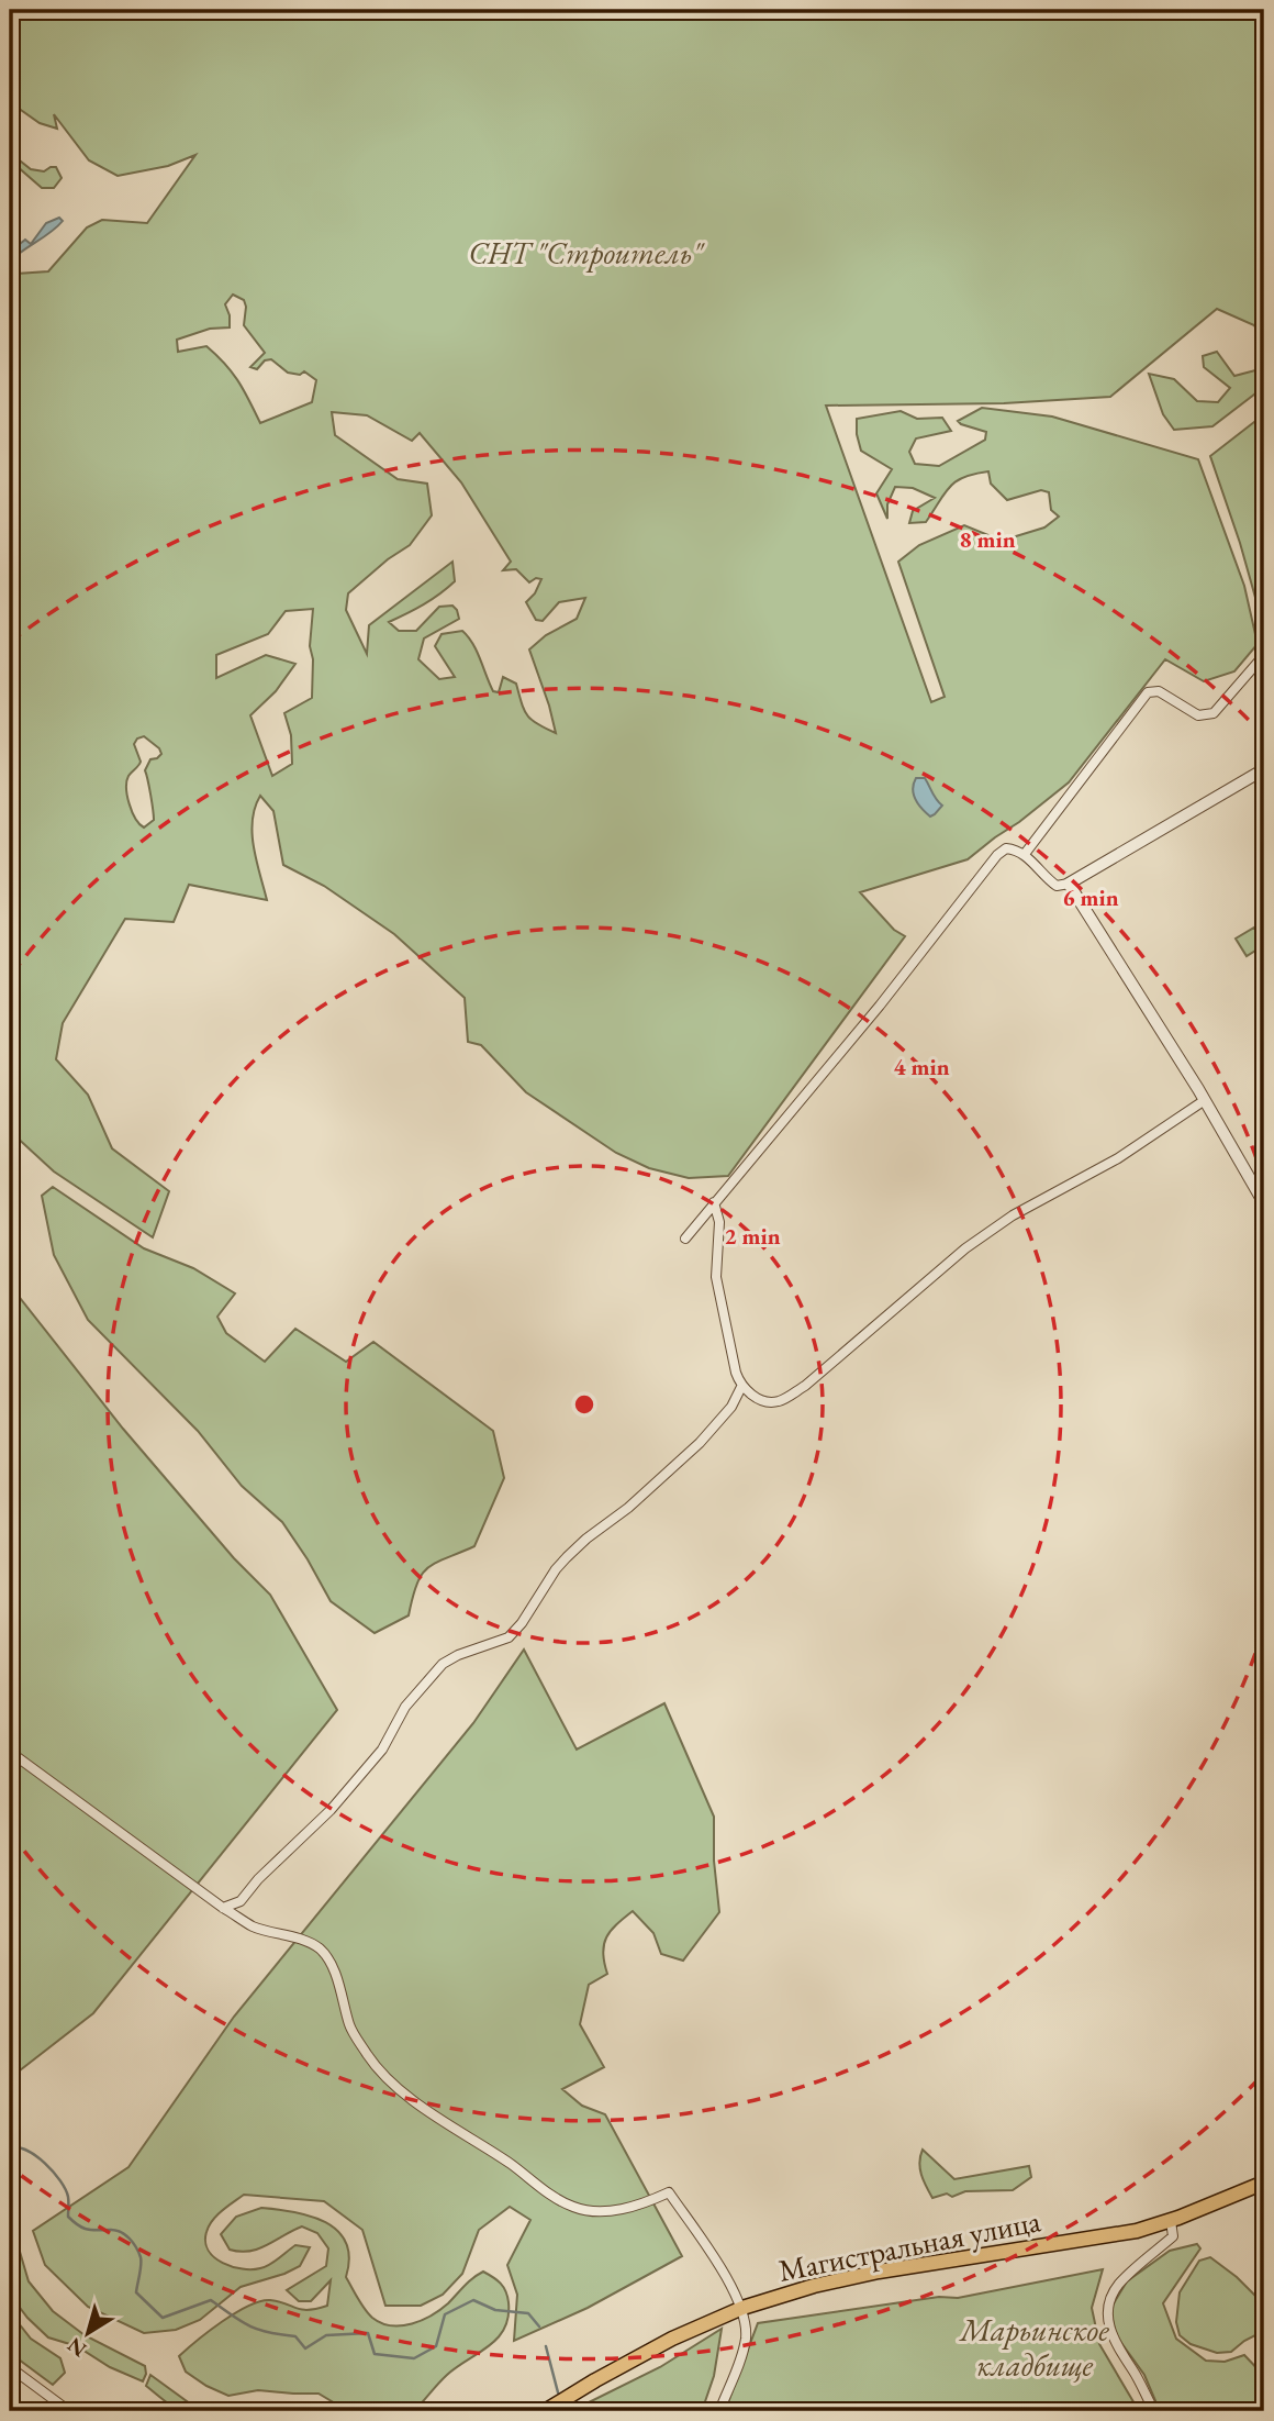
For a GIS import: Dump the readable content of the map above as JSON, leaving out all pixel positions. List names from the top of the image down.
{
  "streets": {
    "main road": ["Магистральная улица"]
  },
  "parks": ["СНТ \"Строитель\"", "Марьинское кладбище"],
  "north": "bottom left",
  "rings": [
    "8 min",
    "6 min",
    "4 min",
    "2 min"
  ]
}
